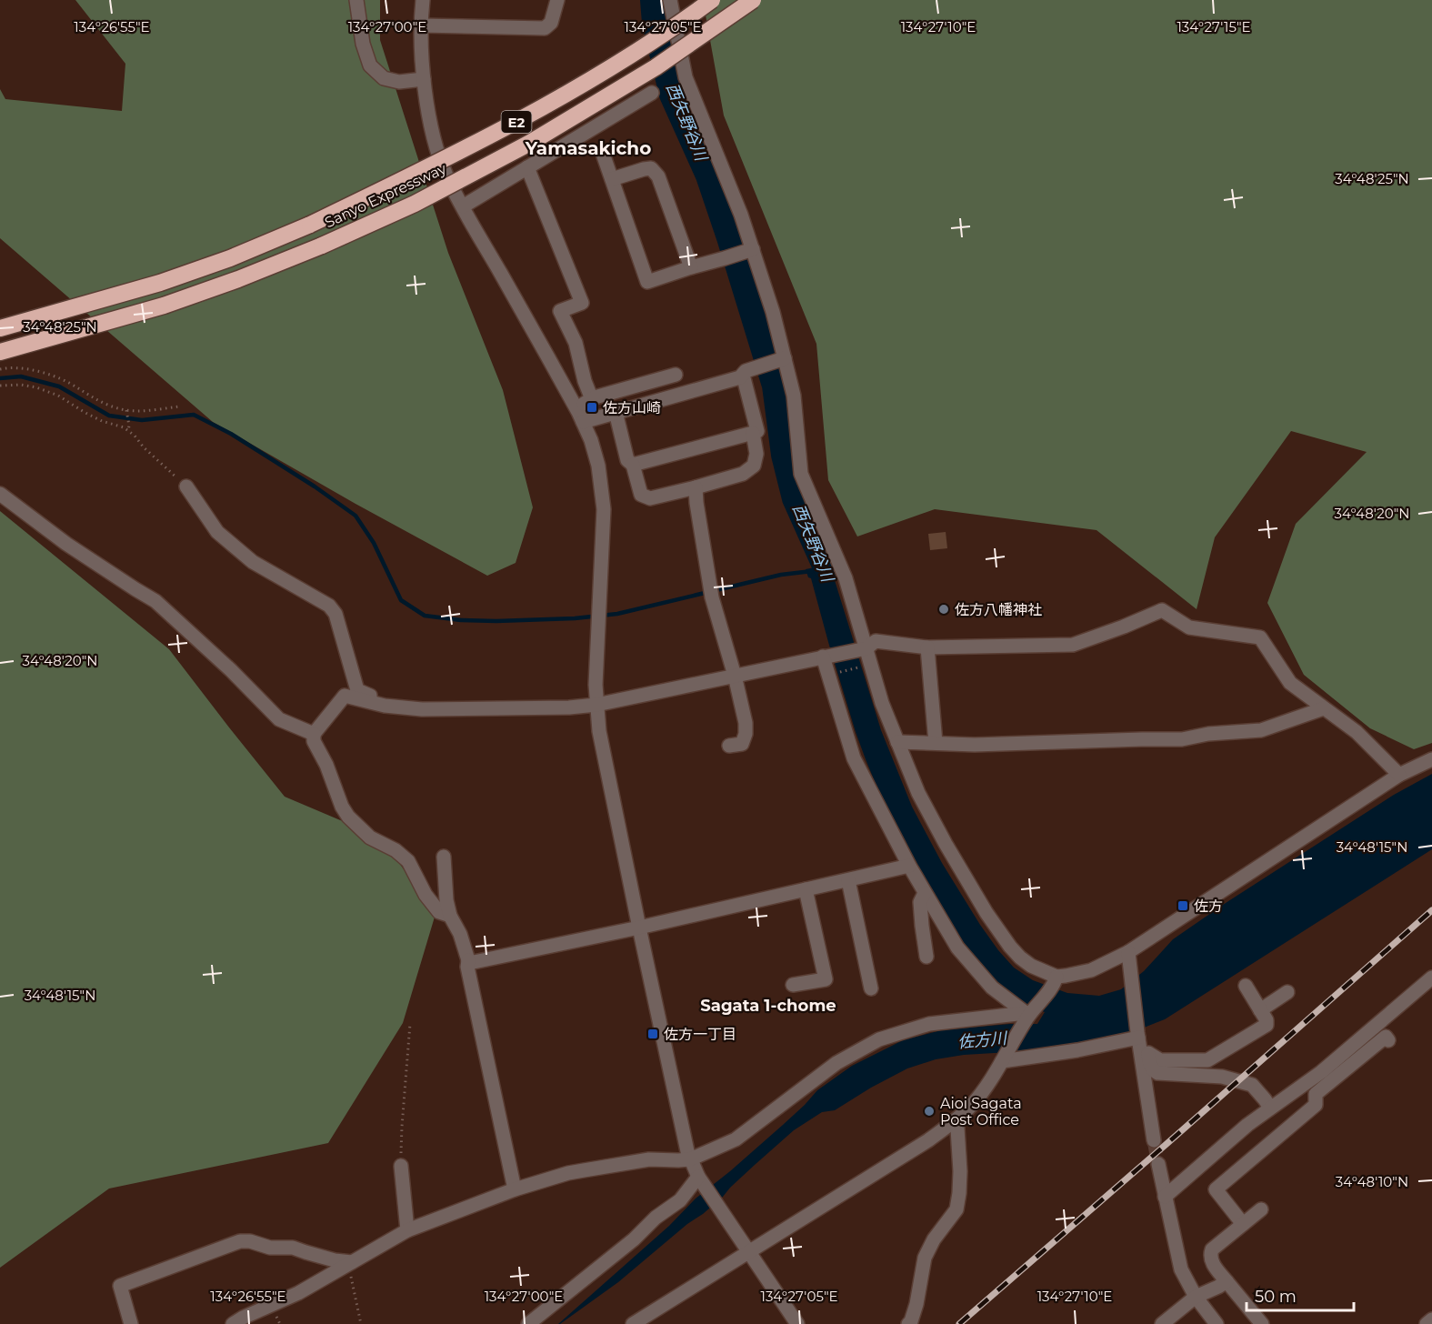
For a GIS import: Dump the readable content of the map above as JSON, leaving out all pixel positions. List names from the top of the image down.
{
  "streets": {
    "highway": ["E2", "Sanyo Expressway"]
  },
  "districts": ["Yamasakicho", "Sagata 1-chome"],
  "water": ["西矢野谷川", "佐方川"],
  "places": {
    "transit": ["佐方山崎", "佐方", "佐方一丁目"],
    "other": ["佐方八幡神社", "Aioi Sagata Post Office"]
  },
  "scale_bar": "50 m",
  "coordinates": [
    "134°26'55\"E",
    "134°27'00\"E",
    "134°27'05\"E",
    "134°27'10\"E",
    "134°27'15\"E",
    "34°48'25\"N",
    "34°48'20\"N",
    "34°48'15\"N",
    "34°48'10\"N"
  ]
}
